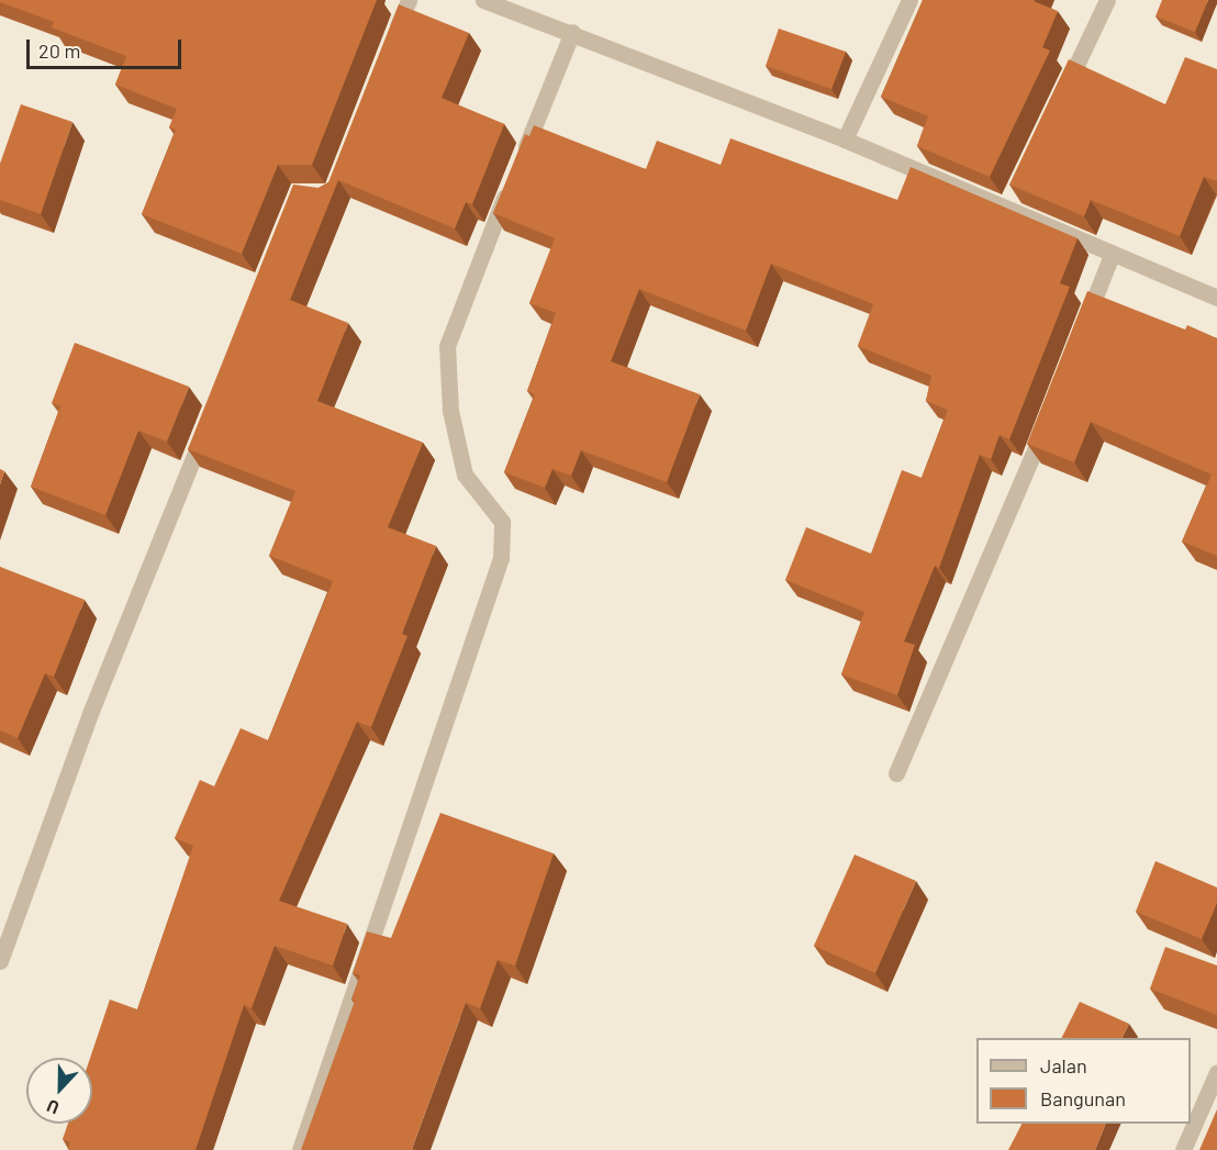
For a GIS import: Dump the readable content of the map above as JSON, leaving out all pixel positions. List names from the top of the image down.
{
  "legend": ["Jalan", "Bangunan"],
  "scale_bar": "20 m",
  "north": "bottom"
}
